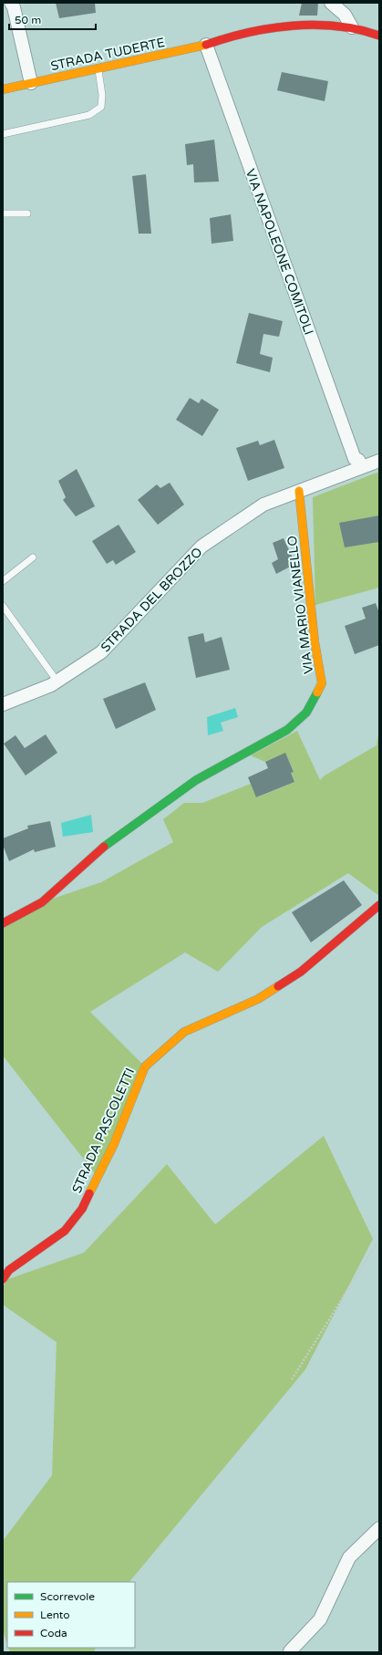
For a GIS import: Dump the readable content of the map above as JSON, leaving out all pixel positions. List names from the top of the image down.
{
  "streets": {
    "street": [
      "STRADA TUDERTE",
      "VIA NAPOLEONE COMITOLI",
      "STRADA DEL BROZZO",
      "VIA MARIO VIANELLO",
      "STRADA PASCOLETTI"
    ]
  },
  "crossings": [
    ["STRADA TUDERTE", "VIA NAPOLEONE COMITOLI"],
    ["VIA NAPOLEONE COMITOLI", "STRADA DEL BROZZO"],
    ["STRADA DEL BROZZO", "VIA MARIO VIANELLO"]
  ],
  "legend": ["Scorrevole", "Lento", "Coda"],
  "scale_bar": "50 m"
}
